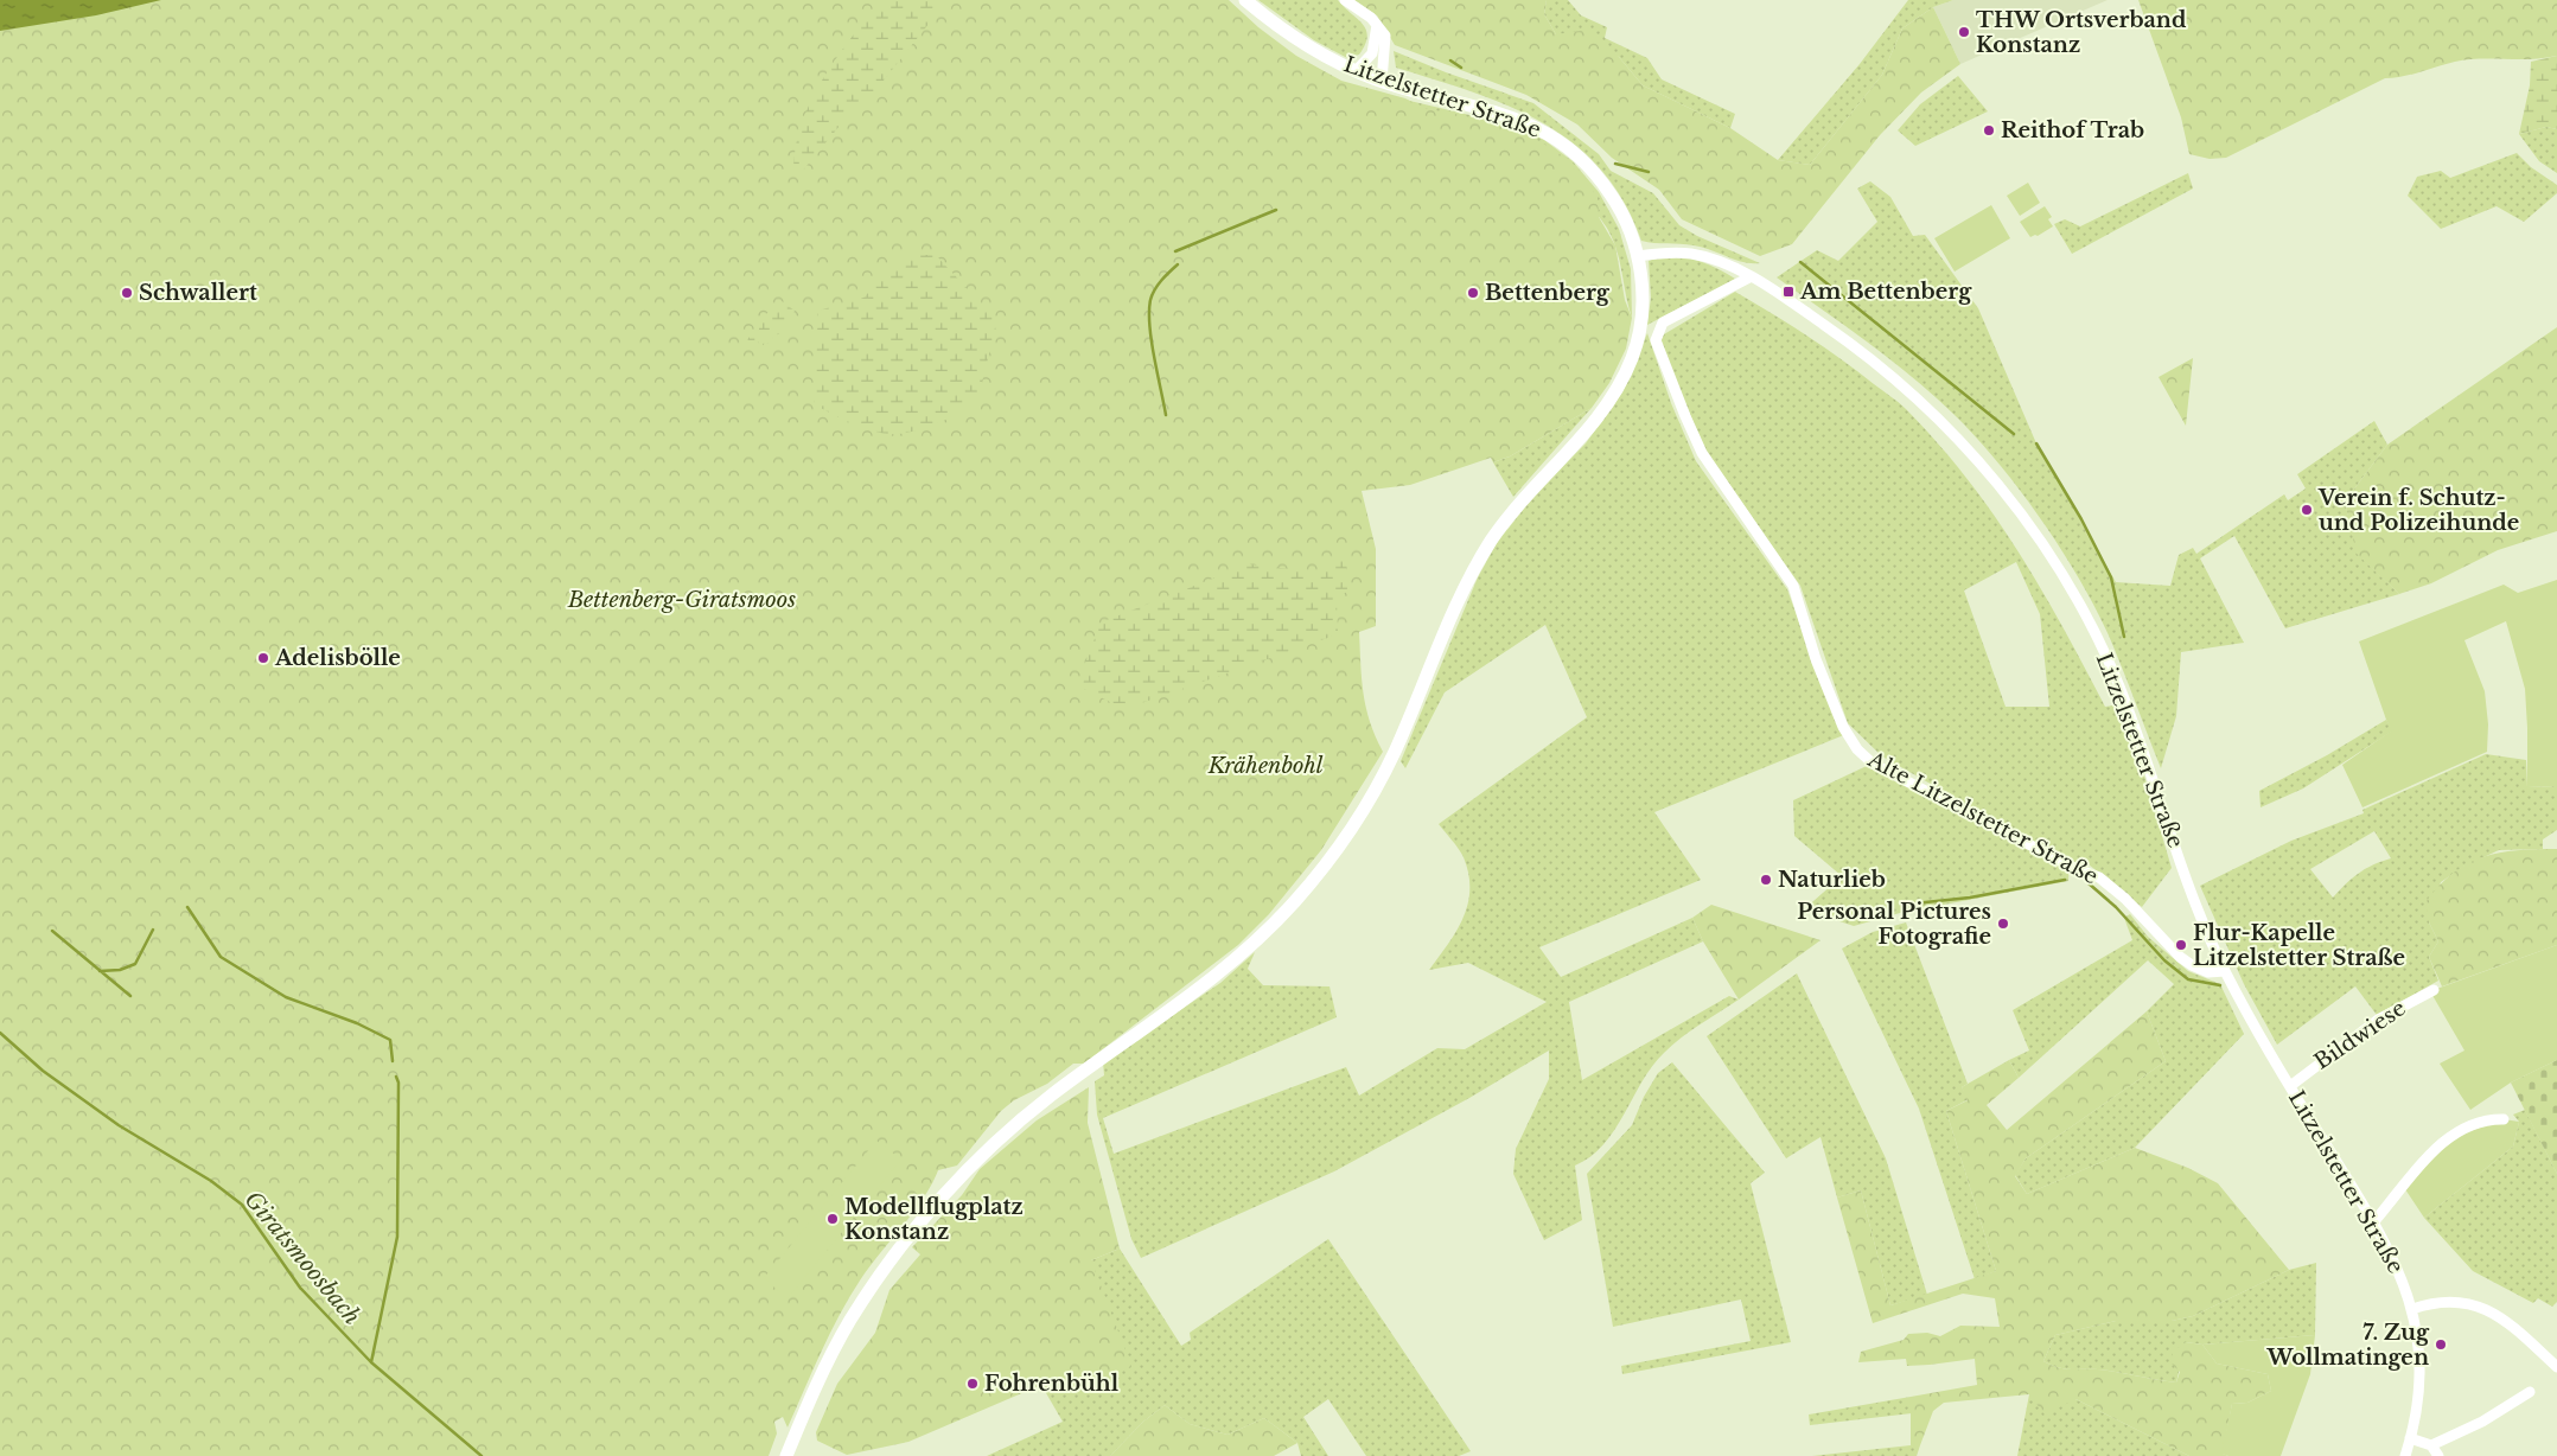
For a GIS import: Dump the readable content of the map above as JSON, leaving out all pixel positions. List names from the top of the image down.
{
  "streets": {
    "main road": ["Litzelstetter Straße"],
    "street": ["Alte Litzelstetter Straße", "Bildwiese"]
  },
  "crossings": [
    ["Litzelstetter Straße", "Alte Litzelstetter Straße"],
    ["Litzelstetter Straße", "Bildwiese"]
  ],
  "water": ["Giratsmoosbach"],
  "parks": ["Bettenberg-Giratsmoos", "Krähenbohl"],
  "places": {
    "other": [
      "THW Ortsverband Konstanz",
      "Reithof Trab",
      "Schwallert",
      "Bettenberg",
      "Verein f. Schutz- und Polizeihunde",
      "Adelisbölle",
      "Naturlieb",
      "Personal Pictures Fotografie",
      "Flur-Kapelle Litzelstetter Straße",
      "Modellflugplatz Konstanz",
      "7. Zug Wollmatingen",
      "Fohrenbühl"
    ],
    "transit": ["Am Bettenberg"]
  }
}
